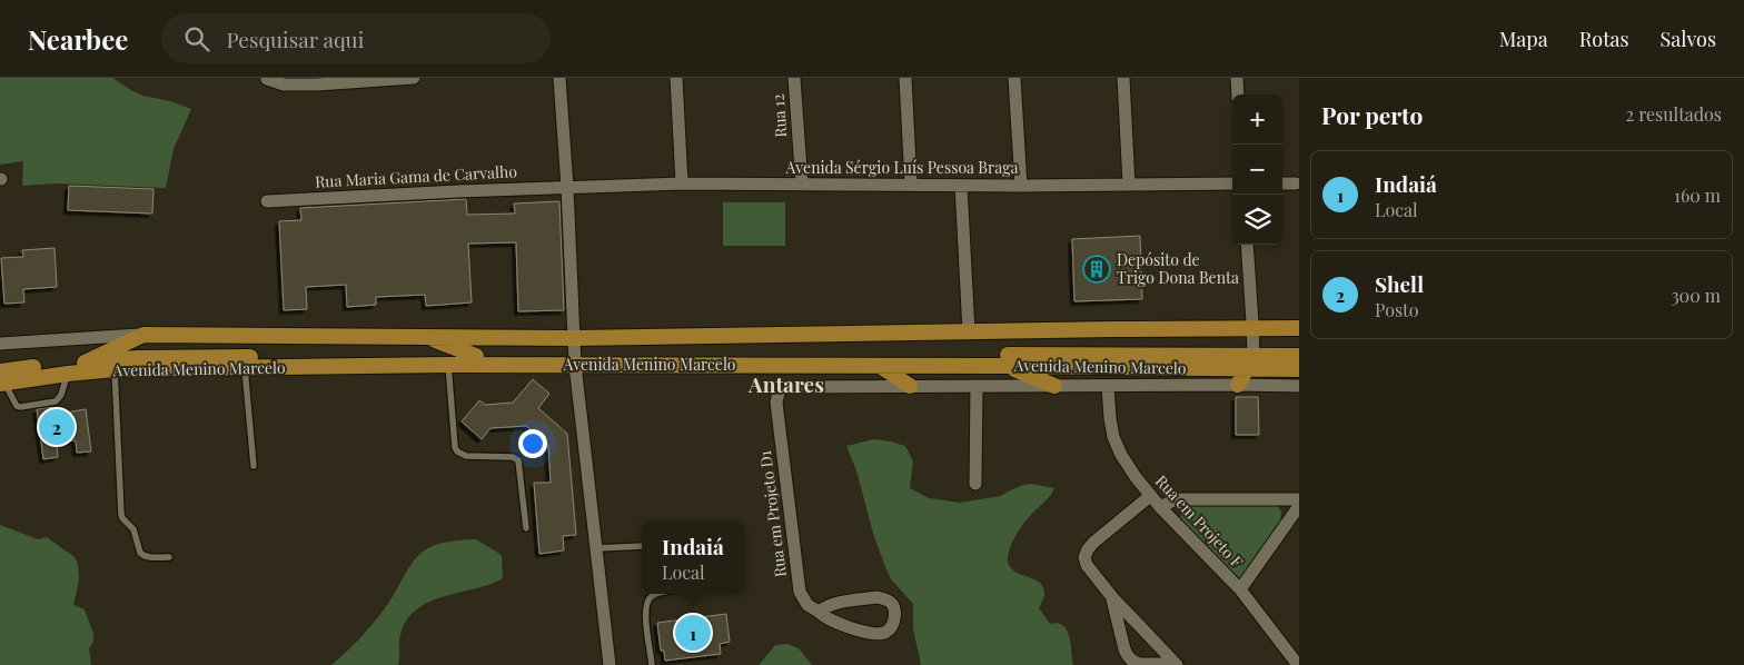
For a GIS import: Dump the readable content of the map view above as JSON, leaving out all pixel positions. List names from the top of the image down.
{
  "streets": {
    "main road": ["Avenida Menino Marcelo"],
    "street": [
      "Rua 12",
      "Avenida Sérgio Luís Pessoa Braga",
      "Rua Maria Gama de Carvalho",
      "Rua em Projeto D1",
      "Rua em Projeto F"
    ]
  },
  "crossings": [
    ["Rua 12", "Avenida Sérgio Luís Pessoa Braga"],
    ["Avenida Sérgio Luís Pessoa Braga", "Rua Maria Gama de Carvalho"],
    ["Avenida Menino Marcelo", "Rua em Projeto D1"],
    ["Avenida Menino Marcelo", "Rua em Projeto F"]
  ],
  "districts": ["Antares"],
  "places": {
    "building": ["Depósito de Trigo Dona Benta"]
  },
  "page": {
    "header": "Nearbee",
    "search": "Pesquisar aqui",
    "nav": ["Mapa", "Rotas", "Salvos"],
    "heading": ["Por perto", "2 resultados"],
    "map_buttons": ["+", "−"],
    "list": [
      {
        "mark": "1",
        "name": "Indaiá",
        "note": "Local",
        "value": "160 m"
      },
      {
        "mark": "2",
        "name": "Shell",
        "note": "Posto",
        "value": "300 m"
      }
    ],
    "pins": ["2", "1"],
    "popup": ["Indaiá", "Local"]
  }
}
